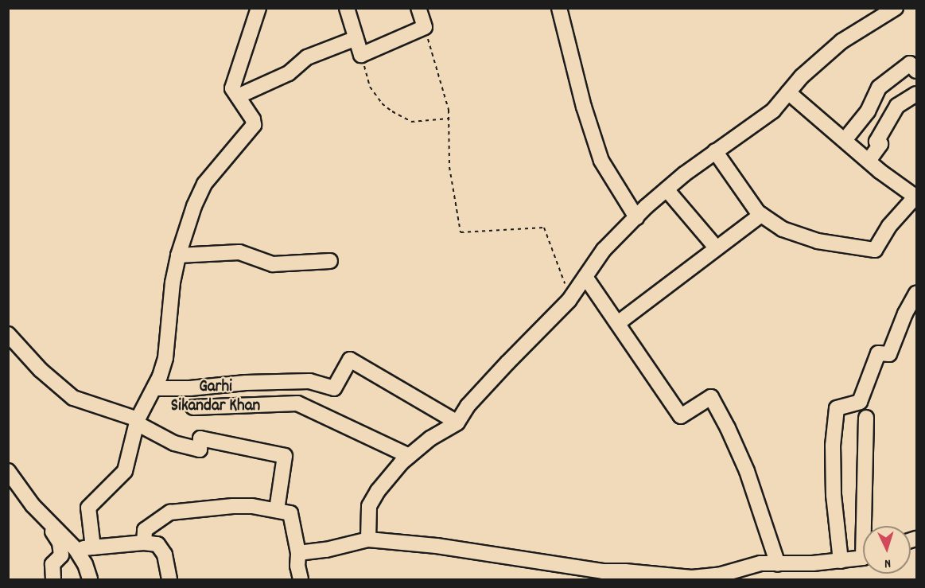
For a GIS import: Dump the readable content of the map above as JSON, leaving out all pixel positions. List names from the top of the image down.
{
  "districts": ["Garhi Sikandar Khan"],
  "north": "bottom"
}
